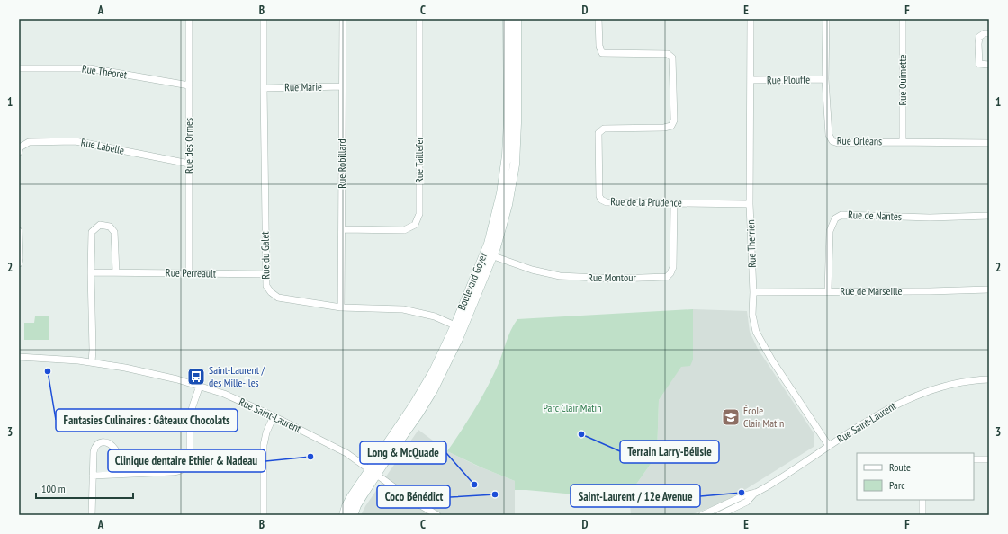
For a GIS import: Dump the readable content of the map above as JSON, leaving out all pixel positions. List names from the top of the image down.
{
  "streets": {
    "street": [
      "Rue Théoret",
      "Rue Plouffe",
      "Rue Ouimette",
      "Rue Marie",
      "Rue Orléans",
      "Rue des Ormes",
      "Rue Labelle",
      "Rue Taillefer",
      "Rue Robillard",
      "Rue de la Prudence",
      "Rue de Nantes",
      "Rue Therrien",
      "Rue du Galet",
      "Rue Perreault",
      "Rue Montour",
      "Boulevard Goyer",
      "Rue de Marseille",
      "Rue Saint-Laurent"
    ]
  },
  "crossings": [
    ["Rue Théoret", "Rue des Ormes"],
    ["Rue Plouffe", "Rue Orléans"],
    ["Rue Plouffe", "Rue Therrien"],
    ["Rue Ouimette", "Rue Orléans"],
    ["Rue Marie", "Rue Robillard"],
    ["Rue Marie", "Rue du Galet"],
    ["Rue des Ormes", "Rue Labelle"],
    ["Rue des Ormes", "Rue Perreault"],
    ["Rue Taillefer", "Rue Robillard"],
    ["Rue Robillard", "Rue du Galet"],
    ["Rue de la Prudence", "Rue Therrien"],
    ["Rue de la Prudence", "Rue Montour"],
    ["Rue de Nantes", "Rue de Marseille"],
    ["Rue Therrien", "Rue de Marseille"],
    ["Rue Therrien", "Rue Saint-Laurent"],
    ["Rue du Galet", "Rue Perreault"],
    ["Rue du Galet", "Boulevard Goyer"],
    ["Rue Montour", "Boulevard Goyer"],
    ["Boulevard Goyer", "Rue Saint-Laurent"]
  ],
  "parks": ["Parc Clair Matin"],
  "places": {
    "other": [
      "Fantasies Culinaires : Gâteaux Chocolats",
      "Terrain Larry-Bélisle",
      "Clinique dentaire Ethier & Nadeau",
      "Long & McQuade",
      "Saint-Laurent / 12e Avenue",
      "Coco Bénédict"
    ],
    "bus stop": ["Saint-Laurent / des Mille-Îles"],
    "school or university": ["École Clair Matin"]
  },
  "legend": ["Route", "Parc"],
  "scale_bar": "100 m",
  "grid": {
    "columns": [
      "A",
      "B",
      "C",
      "D",
      "E",
      "F"
    ],
    "rows": ["1", "2", "3"]
  }
}
